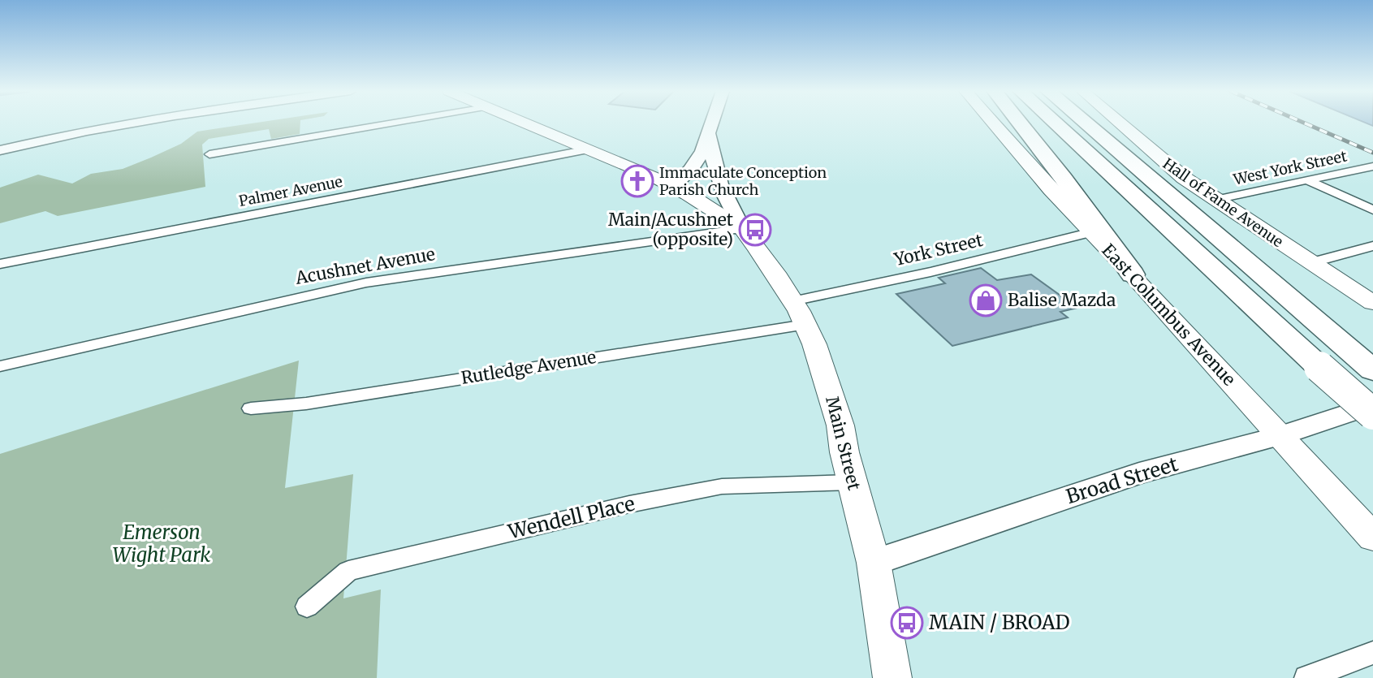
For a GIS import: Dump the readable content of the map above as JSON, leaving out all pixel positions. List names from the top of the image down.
{
  "streets": {
    "main road": [
      "Hall of Fame Avenue",
      "East Columbus Avenue",
      "Main Street",
      "Broad Street"
    ],
    "street": [
      "West York Street",
      "Palmer Avenue",
      "York Street",
      "Acushnet Avenue",
      "Rutledge Avenue",
      "Wendell Place"
    ]
  },
  "crossings": [
    ["West York Street", "Hall of Fame Avenue"],
    ["York Street", "East Columbus Avenue"],
    ["York Street", "Rutledge Avenue"],
    ["York Street", "Main Street"],
    ["Acushnet Avenue", "Main Street"],
    ["East Columbus Avenue", "Broad Street"],
    ["Rutledge Avenue", "Main Street"],
    ["Main Street", "Broad Street"],
    ["Main Street", "Wendell Place"]
  ],
  "parks": ["Emerson Wight Park"],
  "places": {
    "church": ["Immaculate Conception Parish Church"],
    "bus stop": ["Main/Acushnet (opposite)", "MAIN / BROAD"],
    "shop": ["Balise Mazda"]
  }
}
